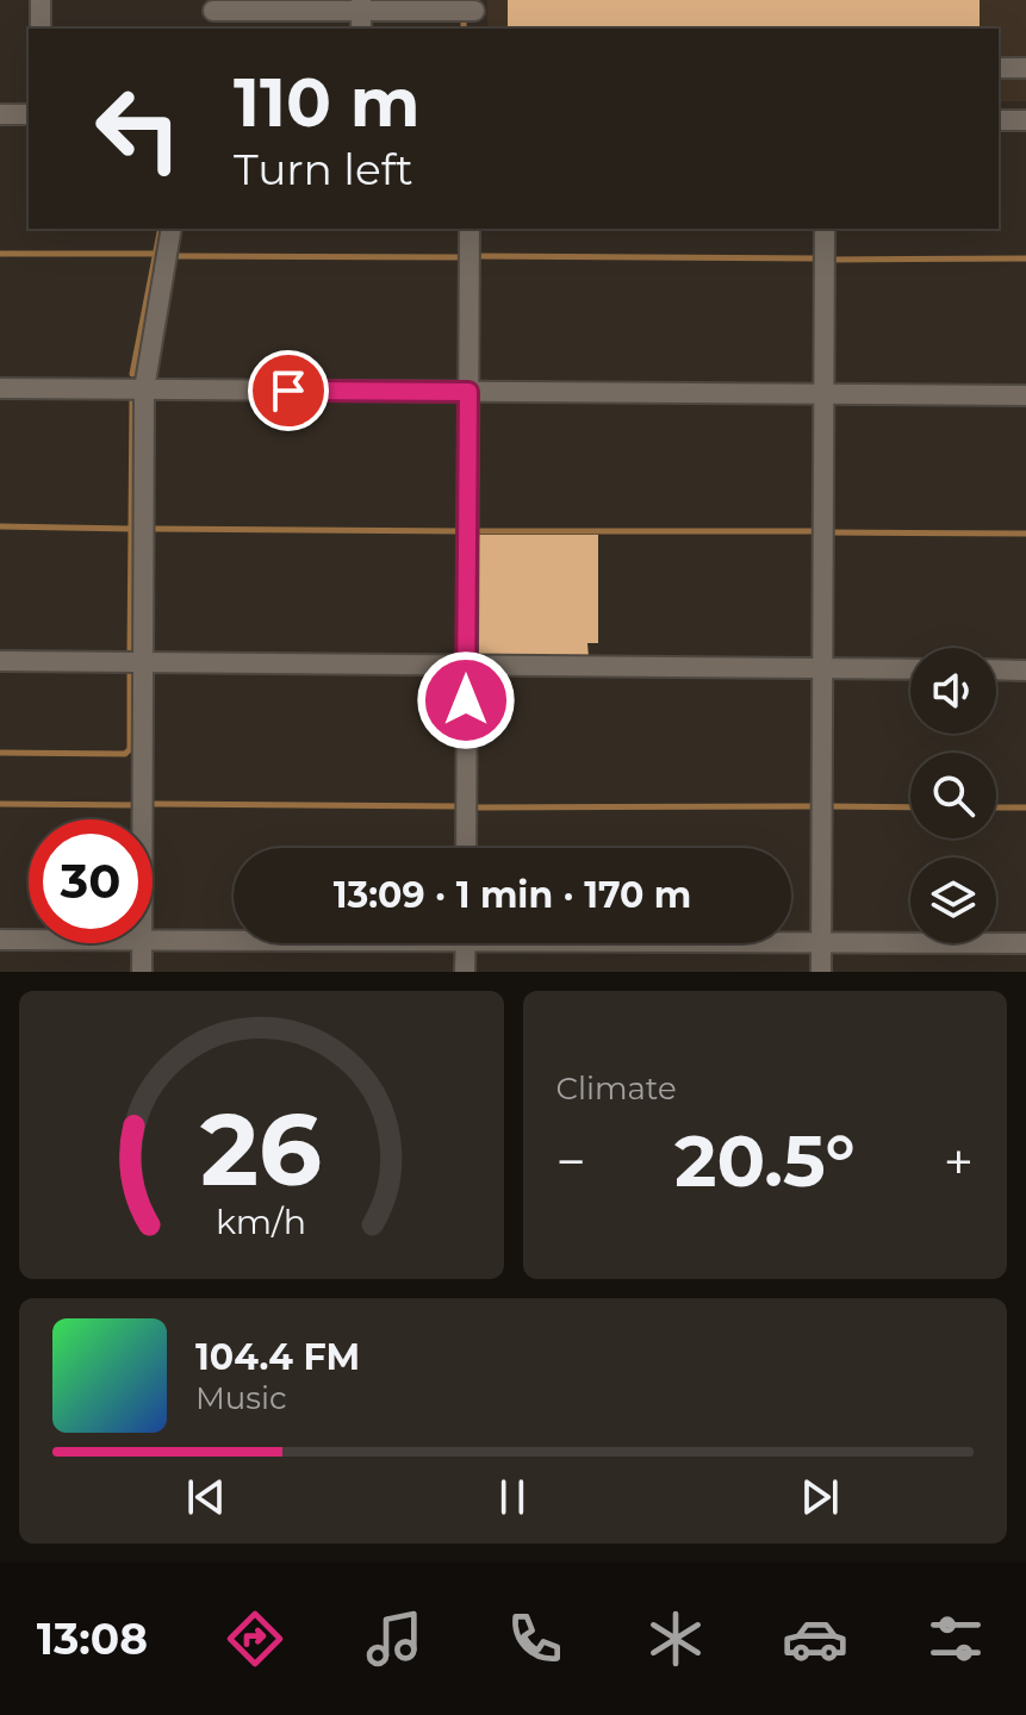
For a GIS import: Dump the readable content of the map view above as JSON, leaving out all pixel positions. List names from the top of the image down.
{
  "page": {
    "turn": ["110 m", "Turn left"],
    "limit": "30",
    "trip": "13:09 · 1 min · 170 m",
    "tile": "Climate",
    "heat": ["−", "20.5°", "+"],
    "song": ["104.4 FM", "Music"],
    "tabs": "13:08",
    "gauge": ["26", "km/h"]
  }
}
